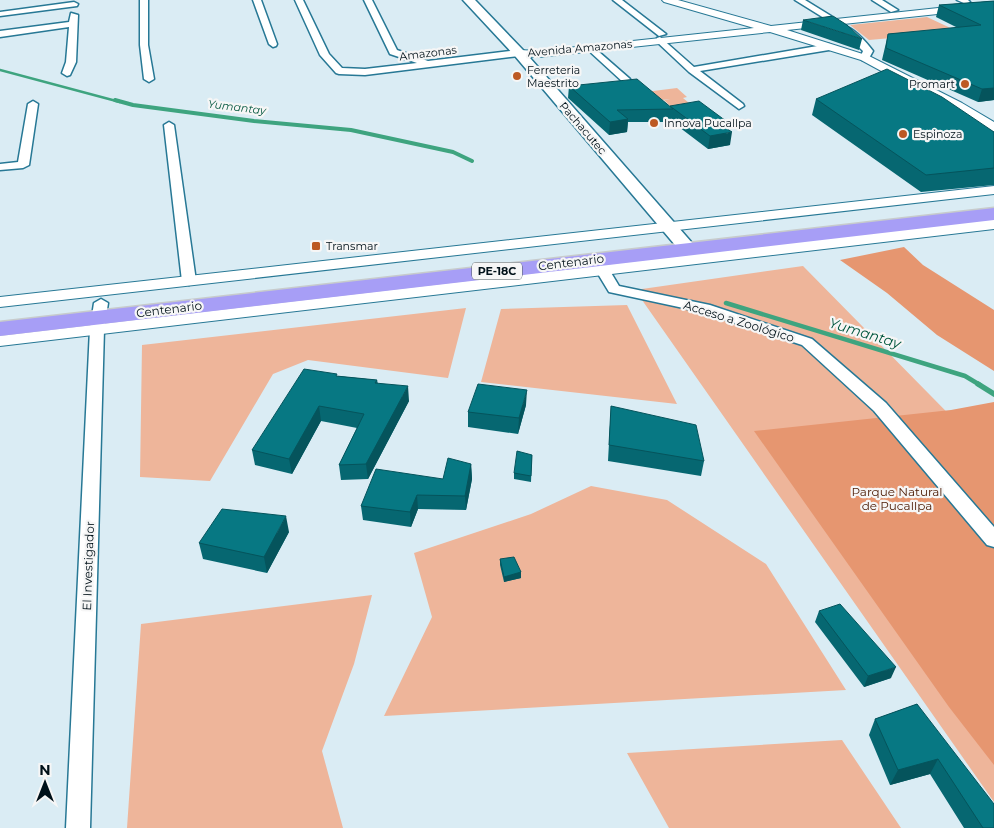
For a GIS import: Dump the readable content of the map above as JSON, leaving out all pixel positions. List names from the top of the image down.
{
  "streets": {
    "highway": ["Centenario", "PE-18C"],
    "main road": ["Pachacutec"],
    "street": [
      "Avenida Amazonas",
      "Amazonas",
      "Acceso a Zoológico",
      "El Investigador"
    ]
  },
  "crossings": [
    ["Avenida Amazonas", "Amazonas"],
    ["Avenida Amazonas", "Pachacutec"],
    ["Amazonas", "Pachacutec"],
    ["Pachacutec", "Centenario"],
    ["Centenario", "Acceso a Zoológico"],
    ["Centenario", "El Investigador"]
  ],
  "water": ["Yumantay"],
  "parks": ["Parque Natural de Pucallpa"],
  "places": {
    "other": [
      "Ferreteria Maestrito",
      "Promart",
      "Innova Pucallpa",
      "Espinoza"
    ],
    "transit": ["Transmar"]
  },
  "north": "top"
}
